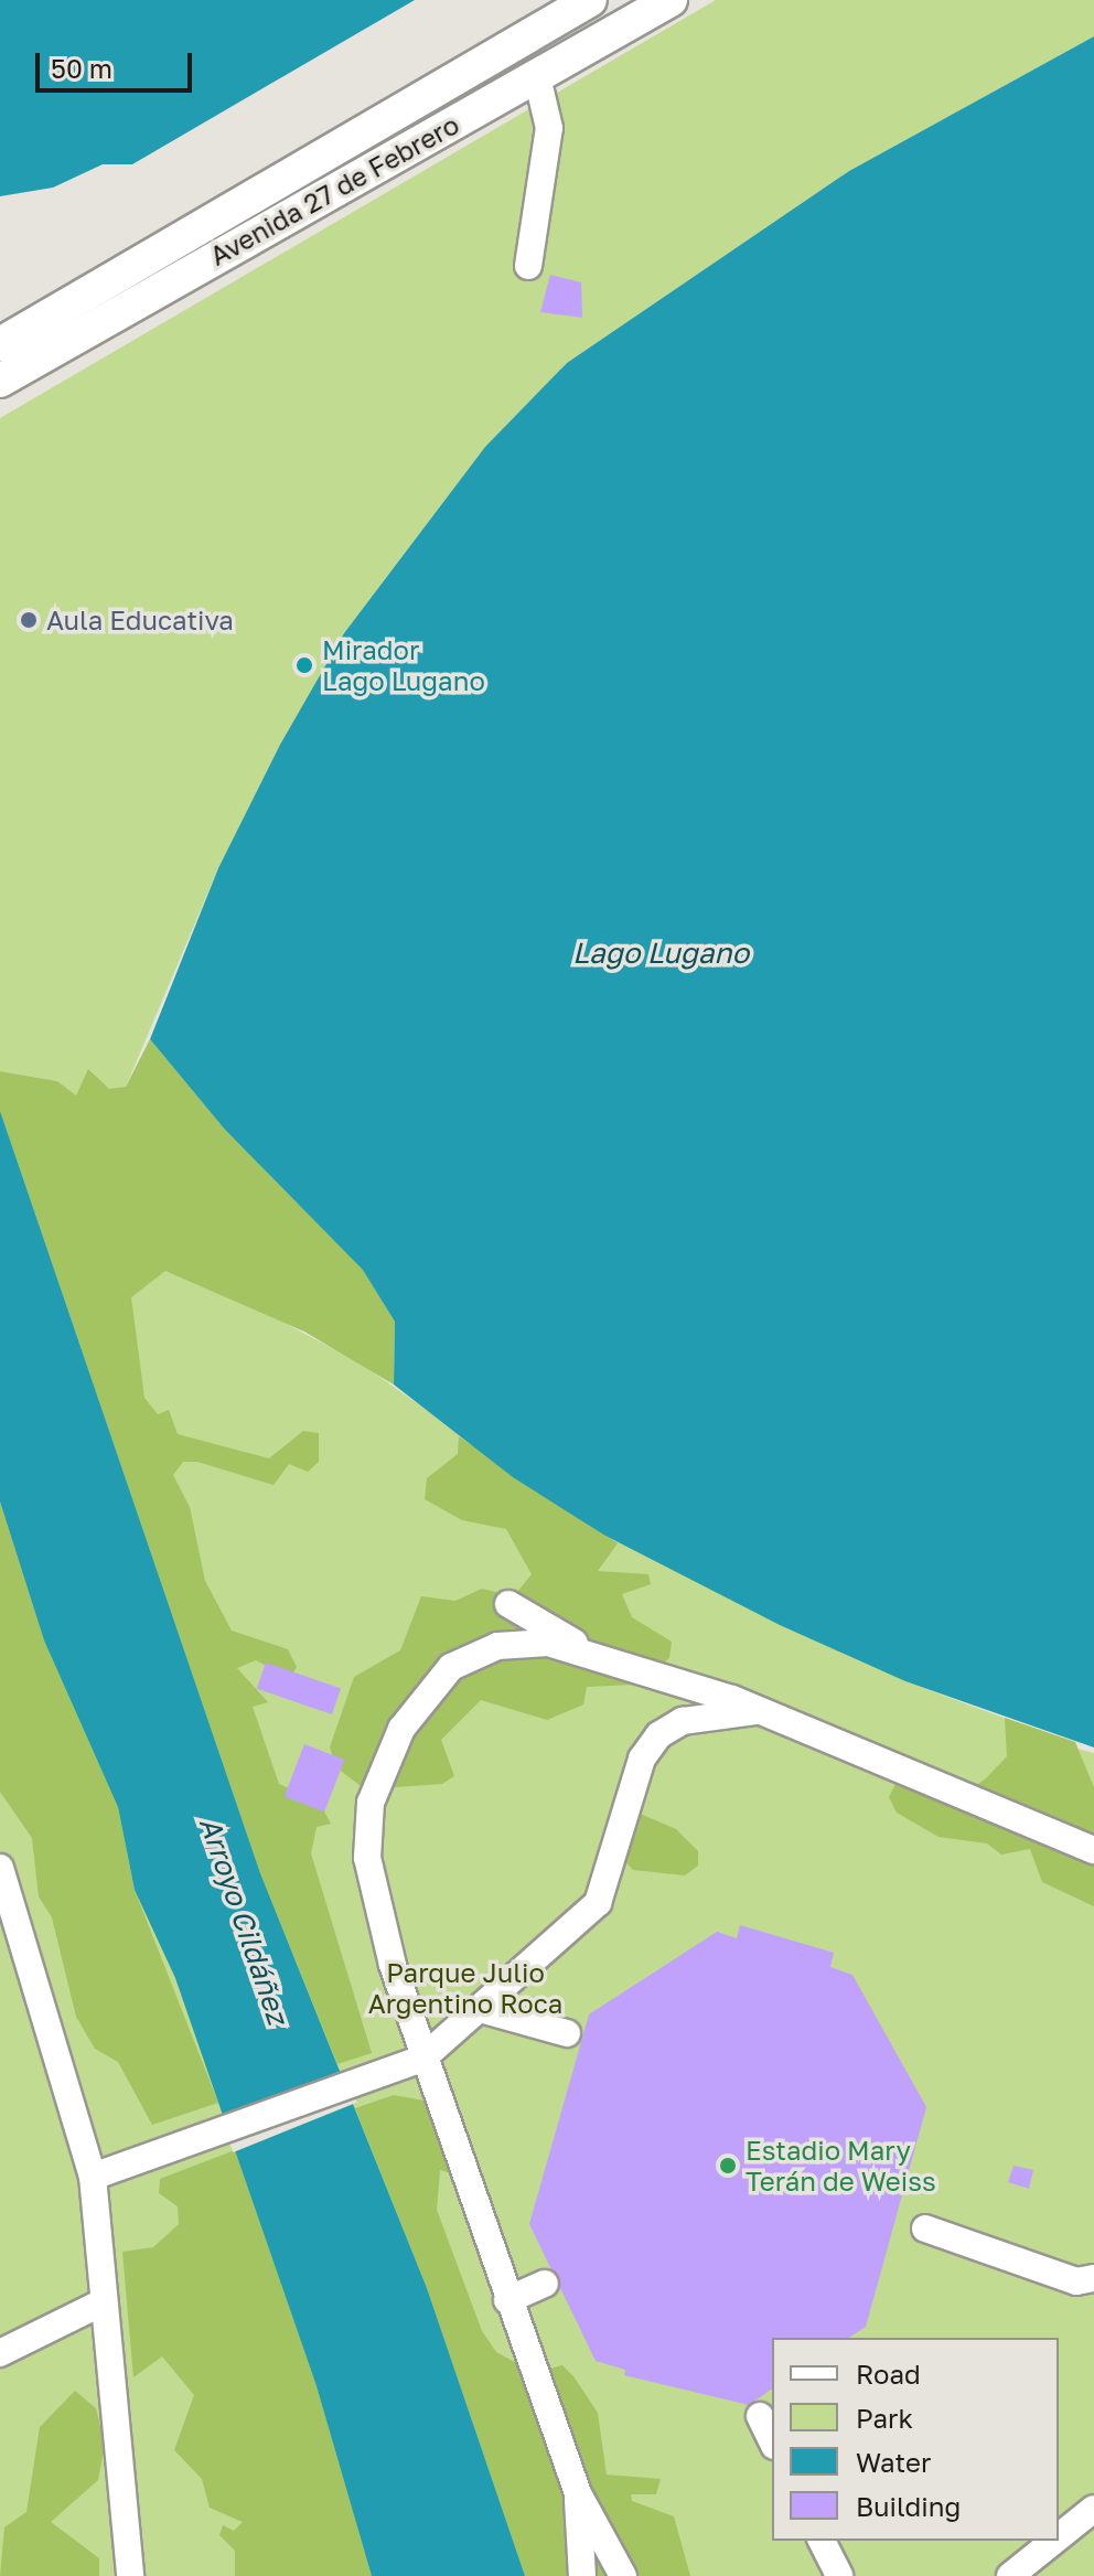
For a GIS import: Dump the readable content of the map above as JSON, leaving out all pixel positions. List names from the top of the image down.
{
  "streets": {
    "main road": ["Avenida 27 de Febrero"]
  },
  "water": ["Lago Lugano", "Arroyo Cildáñez"],
  "parks": ["Parque Julio Argentino Roca"],
  "places": ["Aula Educativa", "Mirador Lago Lugano", "Estadio Mary Terán de Weiss"],
  "legend": [
    "Road",
    "Park",
    "Water",
    "Building"
  ],
  "scale_bar": "50 m"
}
